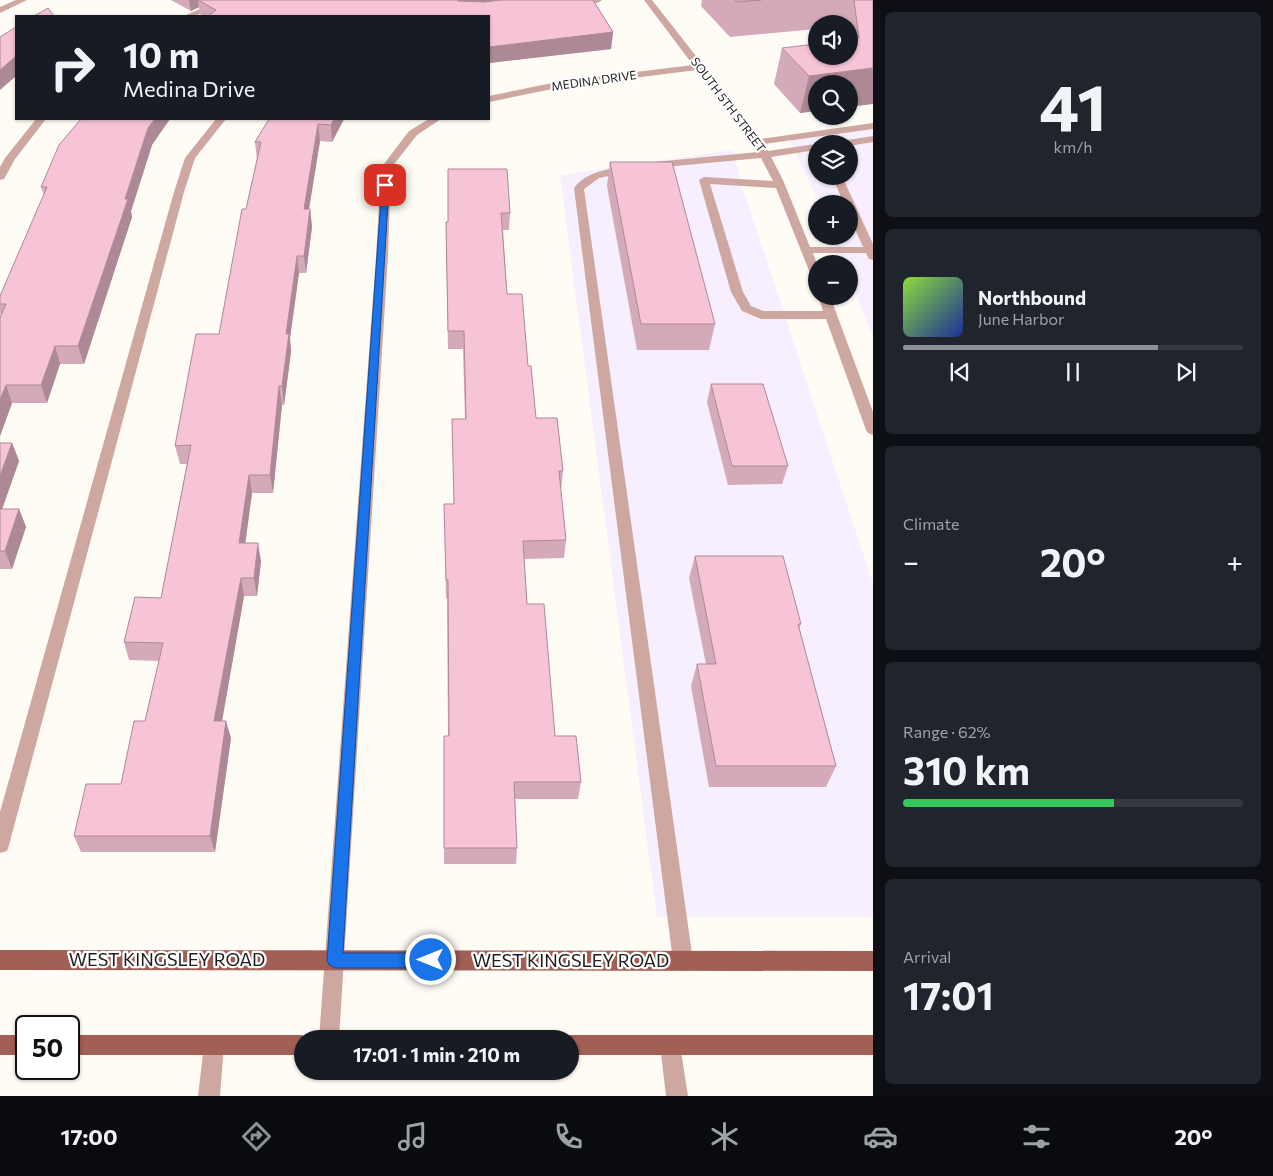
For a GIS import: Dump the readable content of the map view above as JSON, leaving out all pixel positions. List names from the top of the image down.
{
  "streets": {
    "main road": ["WEST KINGSLEY ROAD"],
    "street": ["MEDINA DRIVE", "SOUTH 5TH STREET"]
  },
  "crossings": [
    ["MEDINA DRIVE", "SOUTH 5TH STREET"]
  ],
  "page": {
    "tile": [
      ["41", "km/h"],
      "Climate",
      ["Range · 62%", "310 km"],
      ["Arrival", "17:01"]
    ],
    "map_buttons": ["+", "−"],
    "turn": ["10 m", "Medina Drive"],
    "song": ["Northbound", "June Harbor"],
    "heat": ["−", "20°", "+"],
    "limit": "50",
    "trip": "17:01 · 1 min · 210 m",
    "tabs": ["17:00", "20°"]
  }
}
